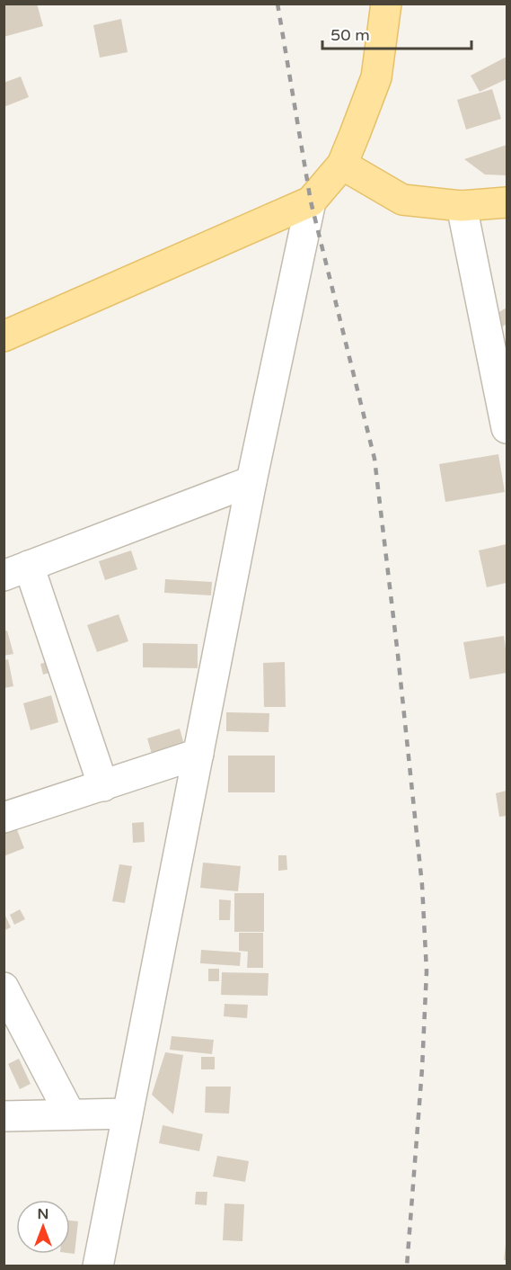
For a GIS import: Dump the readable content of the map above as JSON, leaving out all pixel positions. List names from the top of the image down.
{
  "scale_bar": "50 m",
  "north": "top"
}
